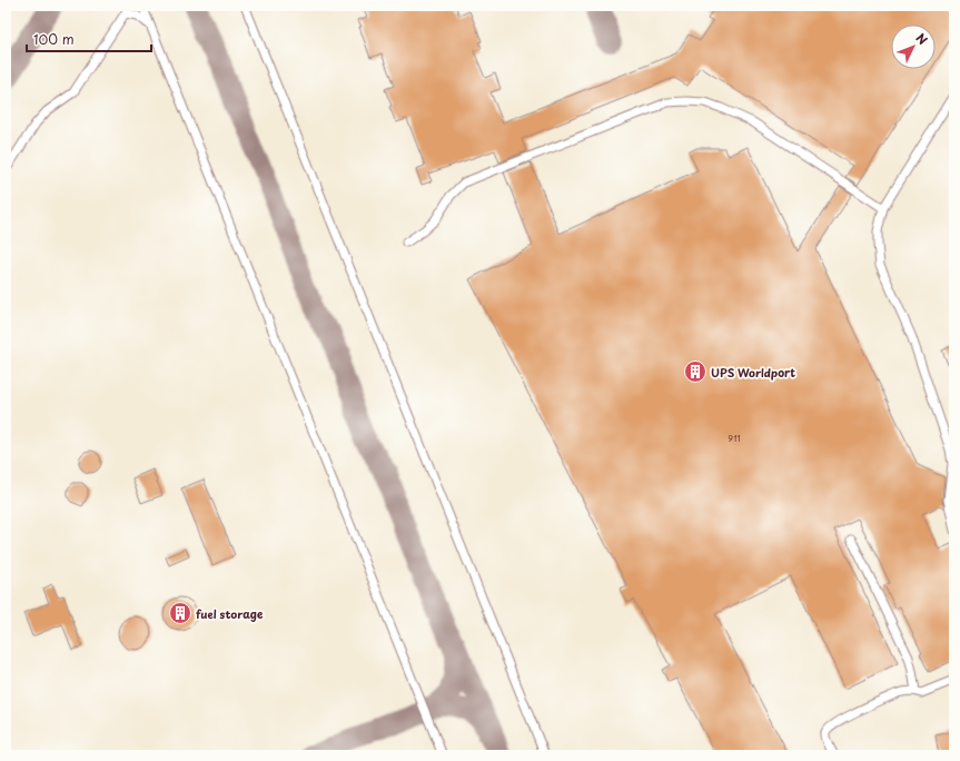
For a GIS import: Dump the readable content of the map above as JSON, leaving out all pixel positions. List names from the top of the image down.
{
  "places": {
    "building": ["UPS Worldport", "fuel storage"]
  },
  "house_numbers": ["911"],
  "scale_bar": "100 m",
  "north": "top right"
}
